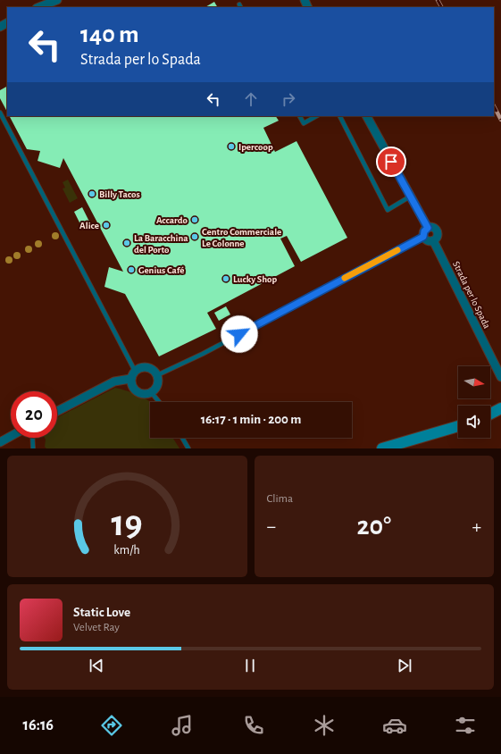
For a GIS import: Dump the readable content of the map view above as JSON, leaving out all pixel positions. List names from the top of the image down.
{
  "streets": {
    "street": ["Strada per lo Spada"]
  },
  "places": [
    "Ipercoop",
    "Billy Tacos",
    "Accardo",
    "Alice",
    "Centro Commerciale Le Colonne",
    "La Baracchina del Porto",
    "Genius Café",
    "Lucky Shop"
  ],
  "north": "right",
  "page": {
    "turn": ["140 m", "Strada per lo Spada"],
    "limit": "20",
    "trip": "16:17 · 1 min · 200 m",
    "tile": "Clima",
    "heat": ["−", "20°", "+"],
    "song": ["Static Love", "Velvet Ray"],
    "tabs": "16:16",
    "gauge": ["19", "km/h"]
  }
}
